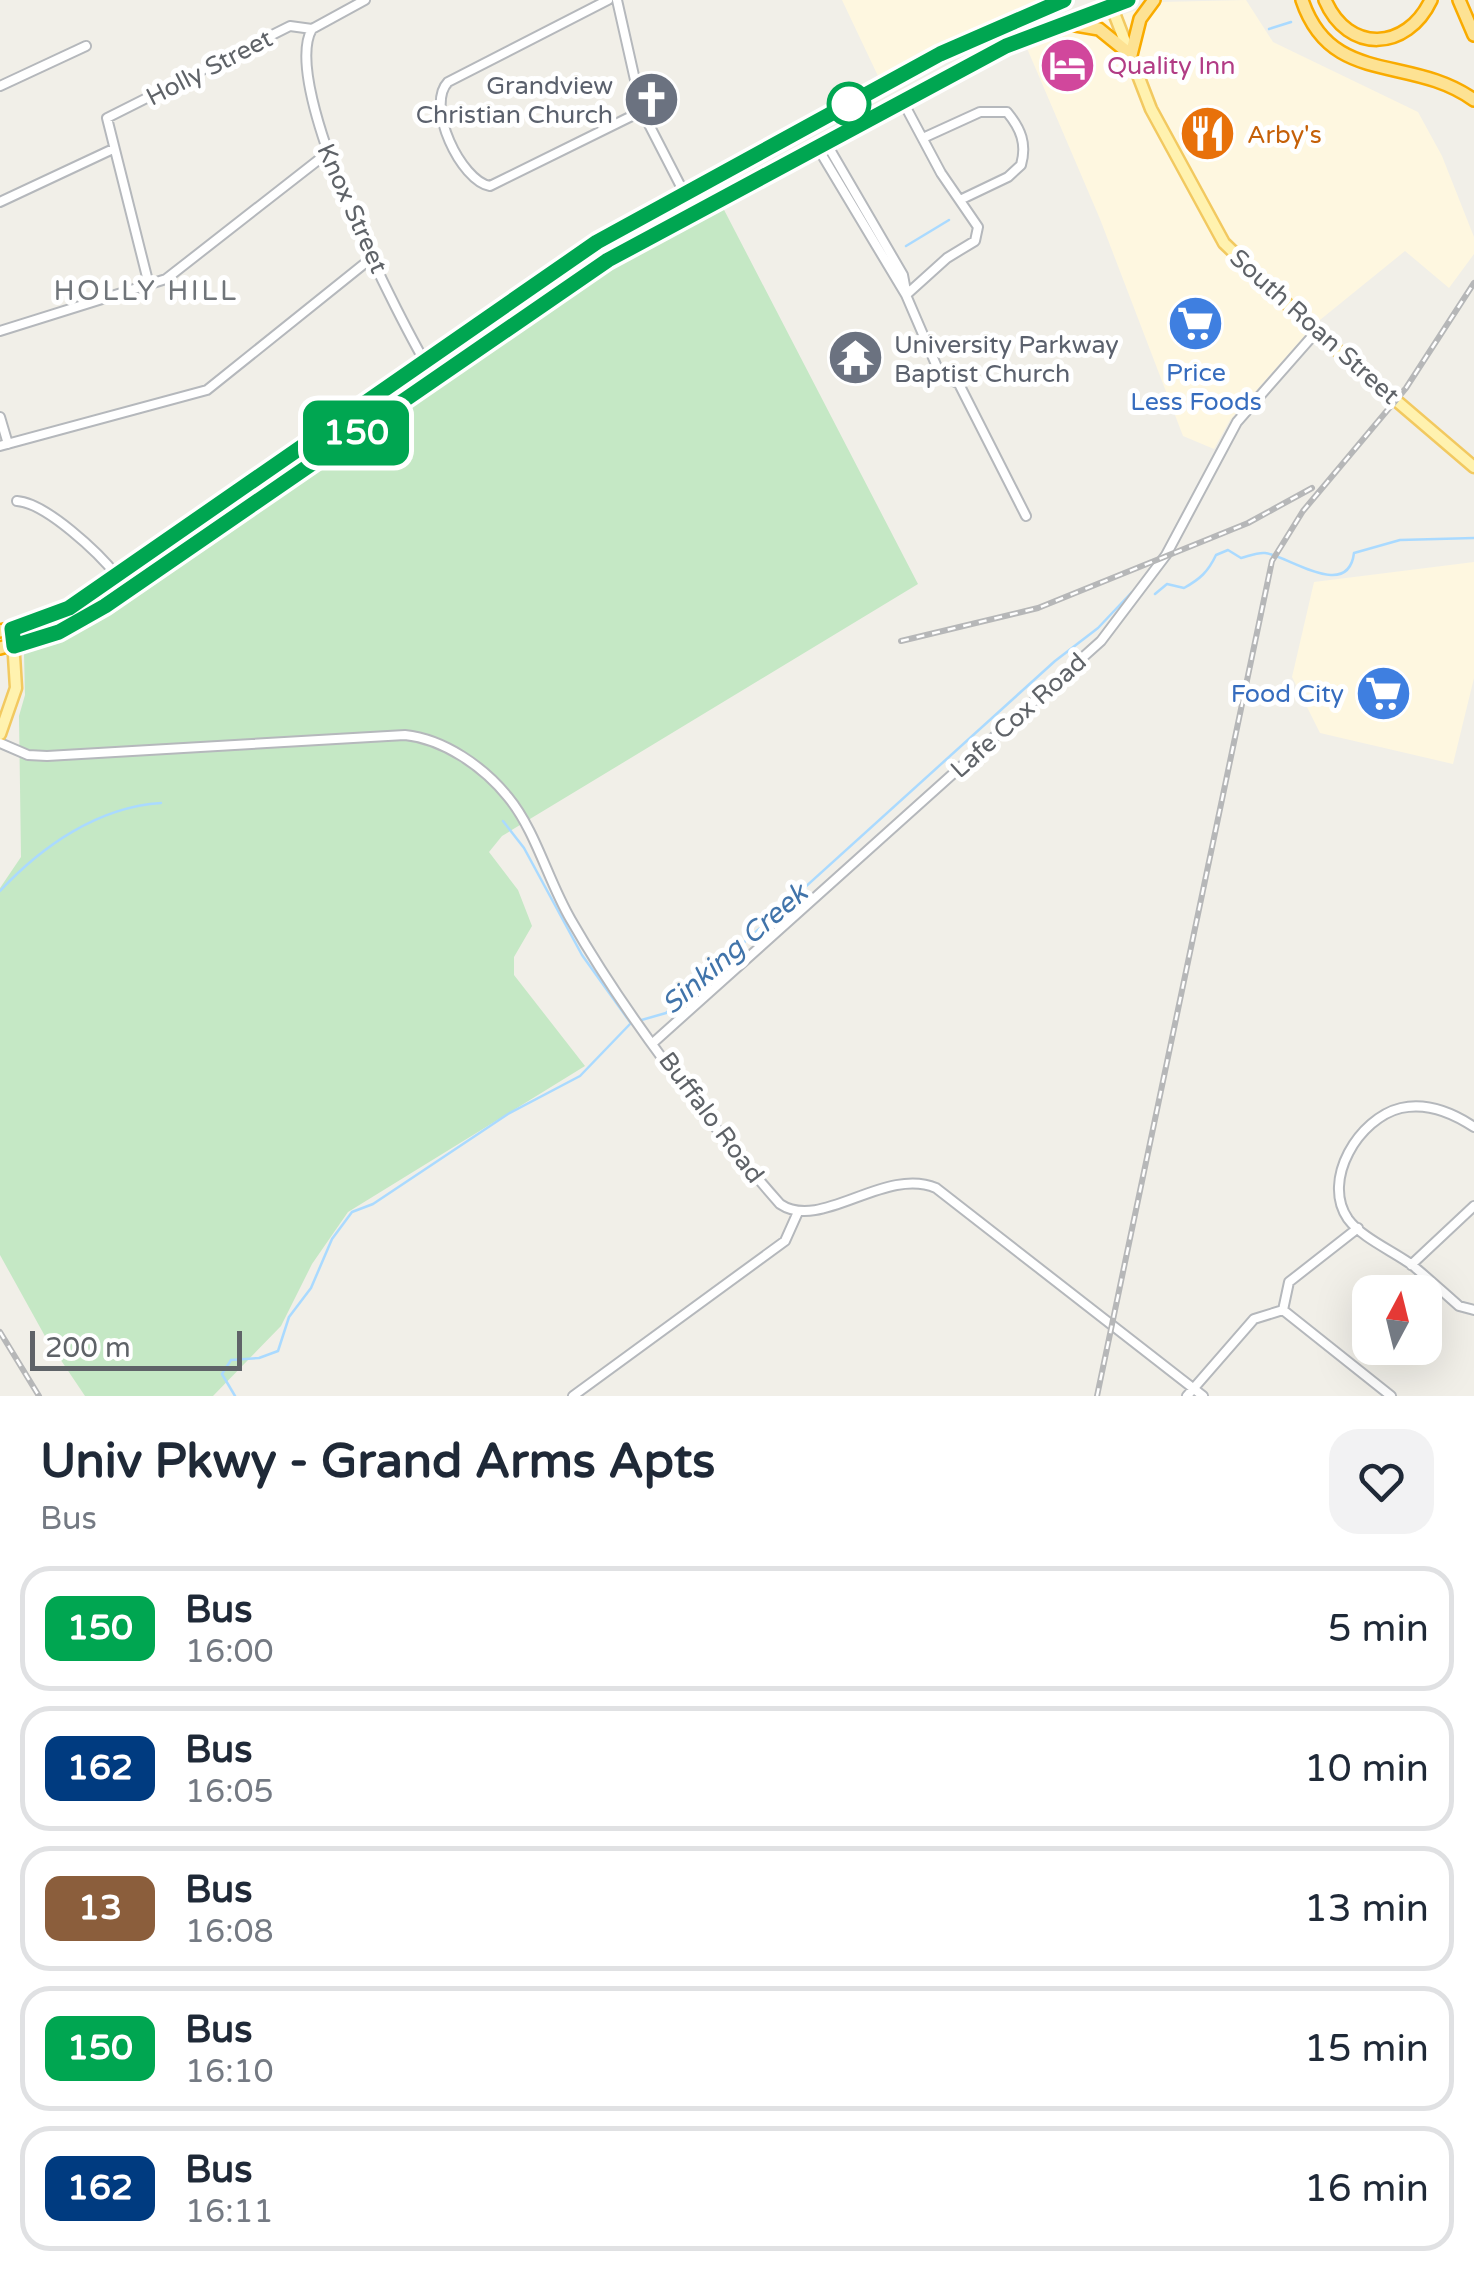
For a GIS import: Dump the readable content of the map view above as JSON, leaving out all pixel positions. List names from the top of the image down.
{
  "streets": {
    "main road": ["South Roan Street"],
    "street": [
      "Holly Street",
      "Knox Street",
      "Lafe Cox Road",
      "Buffalo Road"
    ]
  },
  "crossings": [
    ["Holly Street", "Knox Street"],
    ["South Roan Street", "Lafe Cox Road"],
    ["Lafe Cox Road", "Buffalo Road"]
  ],
  "districts": ["HOLLY HILL"],
  "water": ["Sinking Creek"],
  "places": {
    "hotel": ["Quality Inn"],
    "church": ["Grandview Christian Church"],
    "restaurant": ["Arby's"],
    "supermarket": ["Price Less Foods", "Food City"],
    "temple": ["University Parkway Baptist Church"]
  },
  "lines": ["bus line 150"],
  "scale_bar": "200 m",
  "north": "top",
  "page": {
    "on_map": "150",
    "scale": "200 m",
    "heading": ["Univ Pkwy - Grand Arms Apts", "Bus"],
    "list": [
      {
        "mark": "150",
        "name": "Bus",
        "note": "16:00",
        "value": "5 min"
      },
      {
        "mark": "162",
        "name": "Bus",
        "note": "16:05",
        "value": "10 min"
      },
      {
        "mark": "13",
        "name": "Bus",
        "note": "16:08",
        "value": "13 min"
      },
      {
        "mark": "150",
        "name": "Bus",
        "note": "16:10",
        "value": "15 min"
      },
      {
        "mark": "162",
        "name": "Bus",
        "note": "16:11",
        "value": "16 min"
      }
    ]
  }
}
